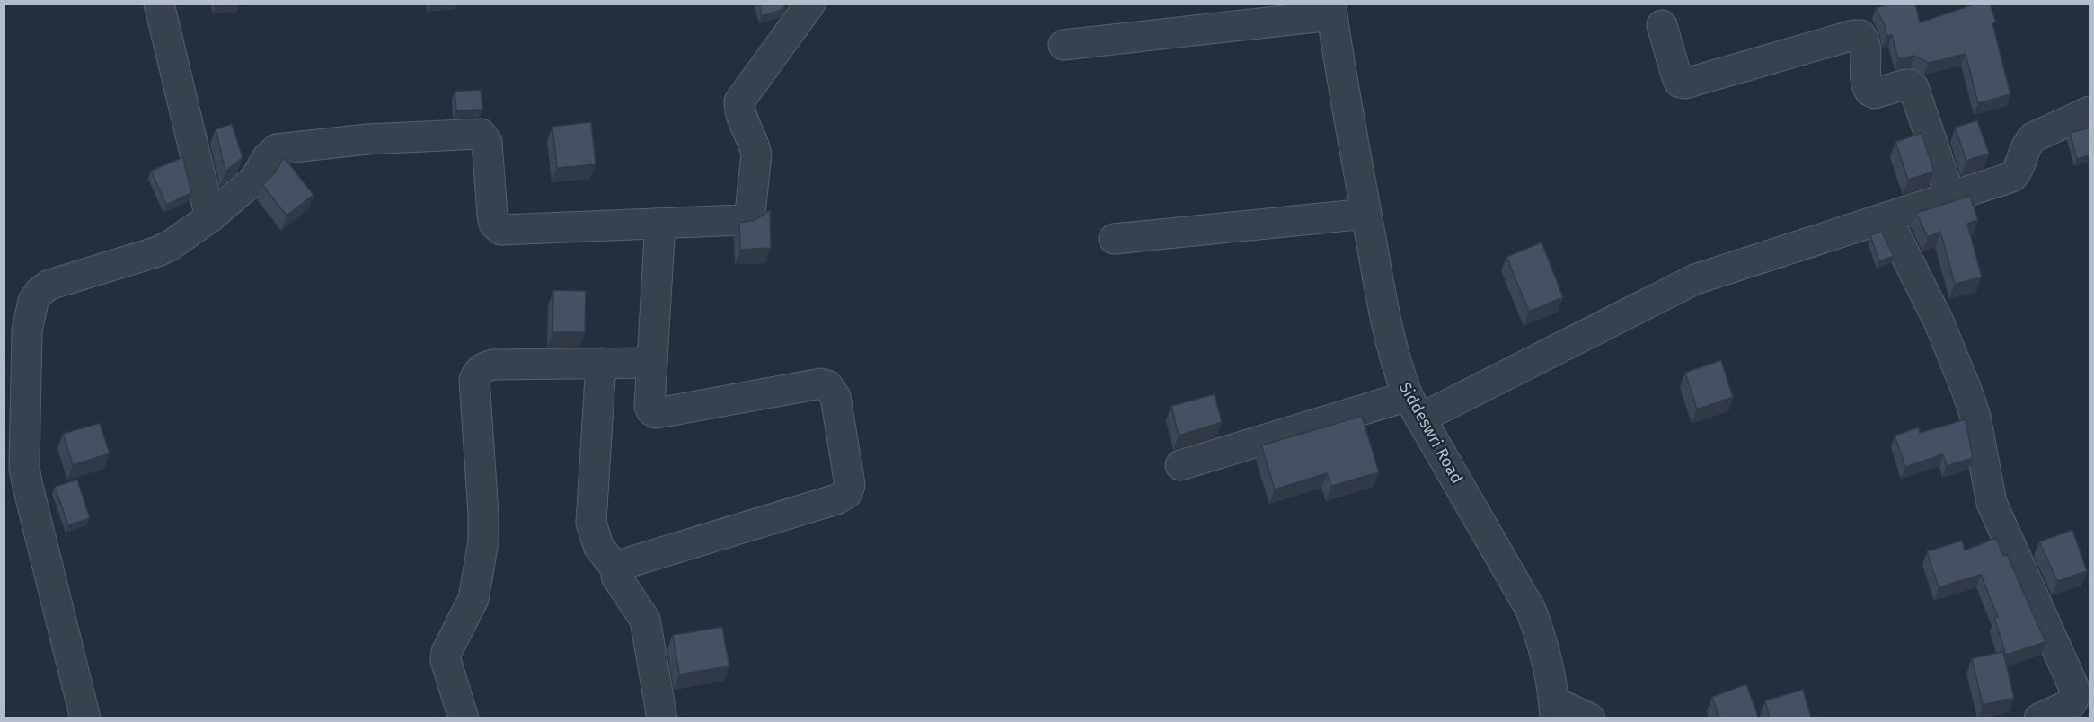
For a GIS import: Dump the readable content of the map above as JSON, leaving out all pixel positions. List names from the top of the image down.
{
  "streets": {
    "street": ["Siddeswri Road"]
  }
}
